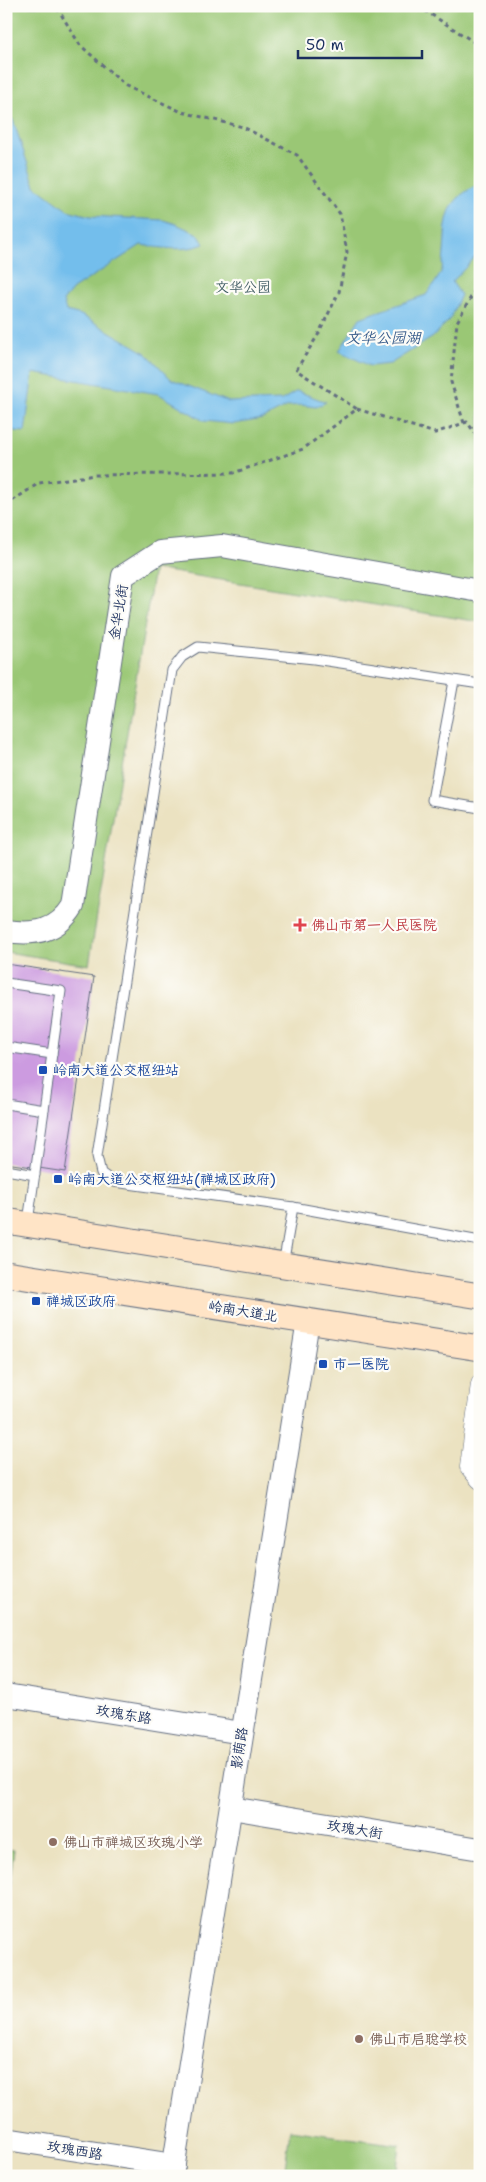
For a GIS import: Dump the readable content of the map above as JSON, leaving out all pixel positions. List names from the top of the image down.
{
  "streets": {
    "main road": ["岭南大道北"],
    "street": [
      "金华北街",
      "玫瑰东路",
      "影荫路",
      "玫瑰大街",
      "玫瑰西路"
    ]
  },
  "crossings": [
    ["岭南大道北", "影荫路"],
    ["玫瑰东路", "影荫路"],
    ["影荫路", "玫瑰大街"],
    ["影荫路", "玫瑰西路"]
  ],
  "water": ["文华公园湖"],
  "parks": ["文华公园"],
  "places": {
    "health": ["佛山市第一人民医院"],
    "transit": [
      "岭南大道公交枢纽站",
      "岭南大道公交枢纽站(禅城区政府)",
      "禅城区政府",
      "市一医院"
    ],
    "other": ["佛山市禅城区玫瑰小学", "佛山市启聪学校"]
  },
  "scale_bar": "50 m"
}
